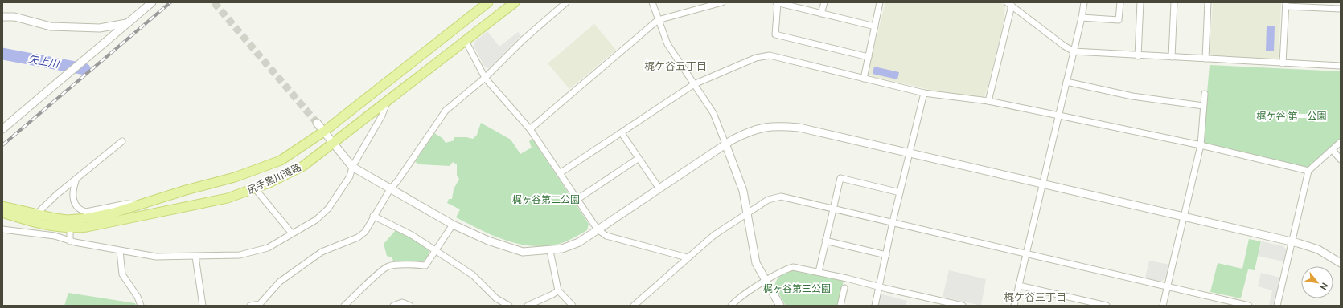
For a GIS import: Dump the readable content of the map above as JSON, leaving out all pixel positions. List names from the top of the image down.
{
  "streets": {
    "main road": ["尻手黒川道路"]
  },
  "districts": ["梶ケ谷五丁目", "梶ケ谷三丁目"],
  "water": ["矢上川"],
  "parks": ["梶ケ谷 第一公園", "梶ヶ谷第二公園", "梶ヶ谷第三公園"],
  "north": "bottom right"
}
